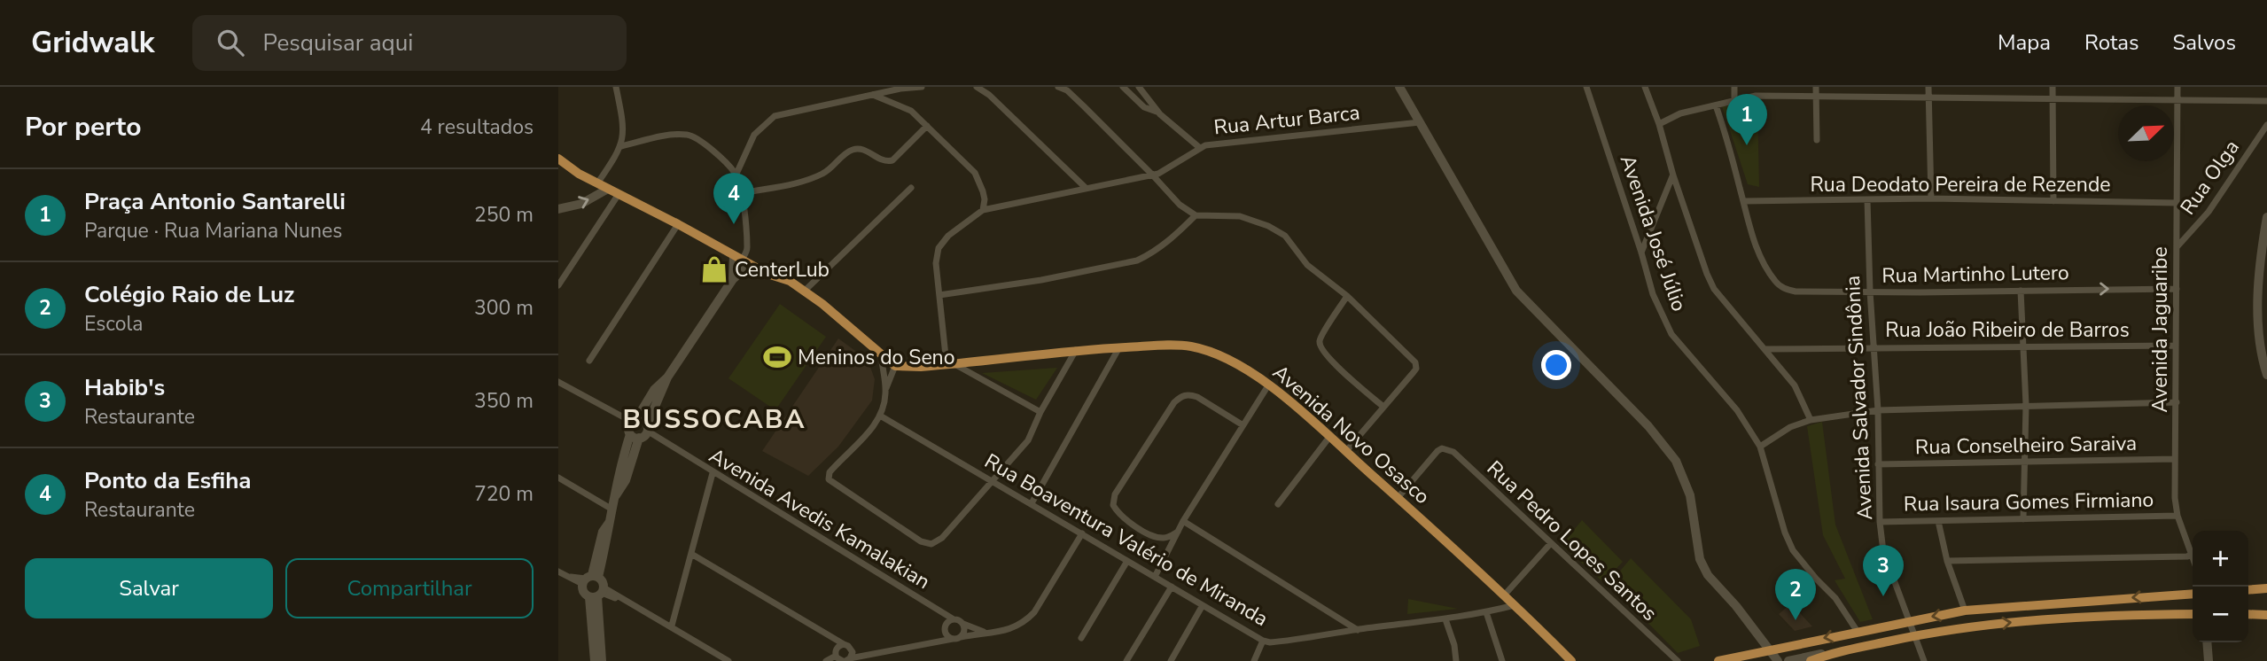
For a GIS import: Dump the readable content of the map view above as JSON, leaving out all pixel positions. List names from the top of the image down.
{
  "streets": {
    "main road": ["Avenida Novo Osasco"],
    "street": [
      "Rua Artur Barca",
      "Rua Olga",
      "Rua Deodato Pereira de Rezende",
      "Avenida José Júlio",
      "Rua Martinho Lutero",
      "Rua João Ribeiro de Barros",
      "Avenida Jaguaribe",
      "Avenida Salvador Sindônia",
      "Rua Conselheiro Saraiva",
      "Rua Isaura Gomes Firmiano",
      "Avenida Avedis Kamalakian",
      "Rua Boaventura Valério de Miranda",
      "Rua Pedro Lopes Santos"
    ]
  },
  "crossings": [
    ["Rua Olga", "Avenida Jaguaribe"],
    ["Rua Deodato Pereira de Rezende", "Rua Martinho Lutero"],
    ["Rua Deodato Pereira de Rezende", "Avenida Jaguaribe"],
    ["Rua Deodato Pereira de Rezende", "Avenida Salvador Sindônia"],
    ["Rua Martinho Lutero", "Avenida Jaguaribe"],
    ["Rua Martinho Lutero", "Avenida Salvador Sindônia"],
    ["Rua João Ribeiro de Barros", "Avenida Jaguaribe"],
    ["Rua João Ribeiro de Barros", "Avenida Salvador Sindônia"],
    ["Avenida Jaguaribe", "Rua Conselheiro Saraiva"],
    ["Avenida Jaguaribe", "Rua Isaura Gomes Firmiano"],
    ["Avenida Salvador Sindônia", "Rua Conselheiro Saraiva"],
    ["Avenida Salvador Sindônia", "Rua Isaura Gomes Firmiano"],
    ["Avenida Novo Osasco", "Rua Boaventura Valério de Miranda"],
    ["Avenida Novo Osasco", "Rua Pedro Lopes Santos"]
  ],
  "districts": ["BUSSOCABA"],
  "places": {
    "shop": ["CenterLub"],
    "sports": ["Meninos do Seno"]
  },
  "north": "top right",
  "page": {
    "header": "Gridwalk",
    "search": "Pesquisar aqui",
    "nav": ["Mapa", "Rotas", "Salvos"],
    "heading": ["Por perto", "4 resultados"],
    "pins": [
      "1",
      "4",
      "3",
      "2"
    ],
    "list": [
      {
        "mark": "1",
        "name": "Praça Antonio Santarelli",
        "note": "Parque · Rua Mariana Nunes",
        "value": "250 m"
      },
      {
        "mark": "2",
        "name": "Colégio Raio de Luz",
        "note": "Escola",
        "value": "300 m"
      },
      {
        "mark": "3",
        "name": "Habib's",
        "note": "Restaurante",
        "value": "350 m"
      },
      {
        "mark": "4",
        "name": "Ponto da Esfiha",
        "note": "Restaurante",
        "value": "720 m"
      }
    ],
    "map_buttons": ["+", "−"],
    "buttons": ["Salvar", "Compartilhar"]
  }
}
